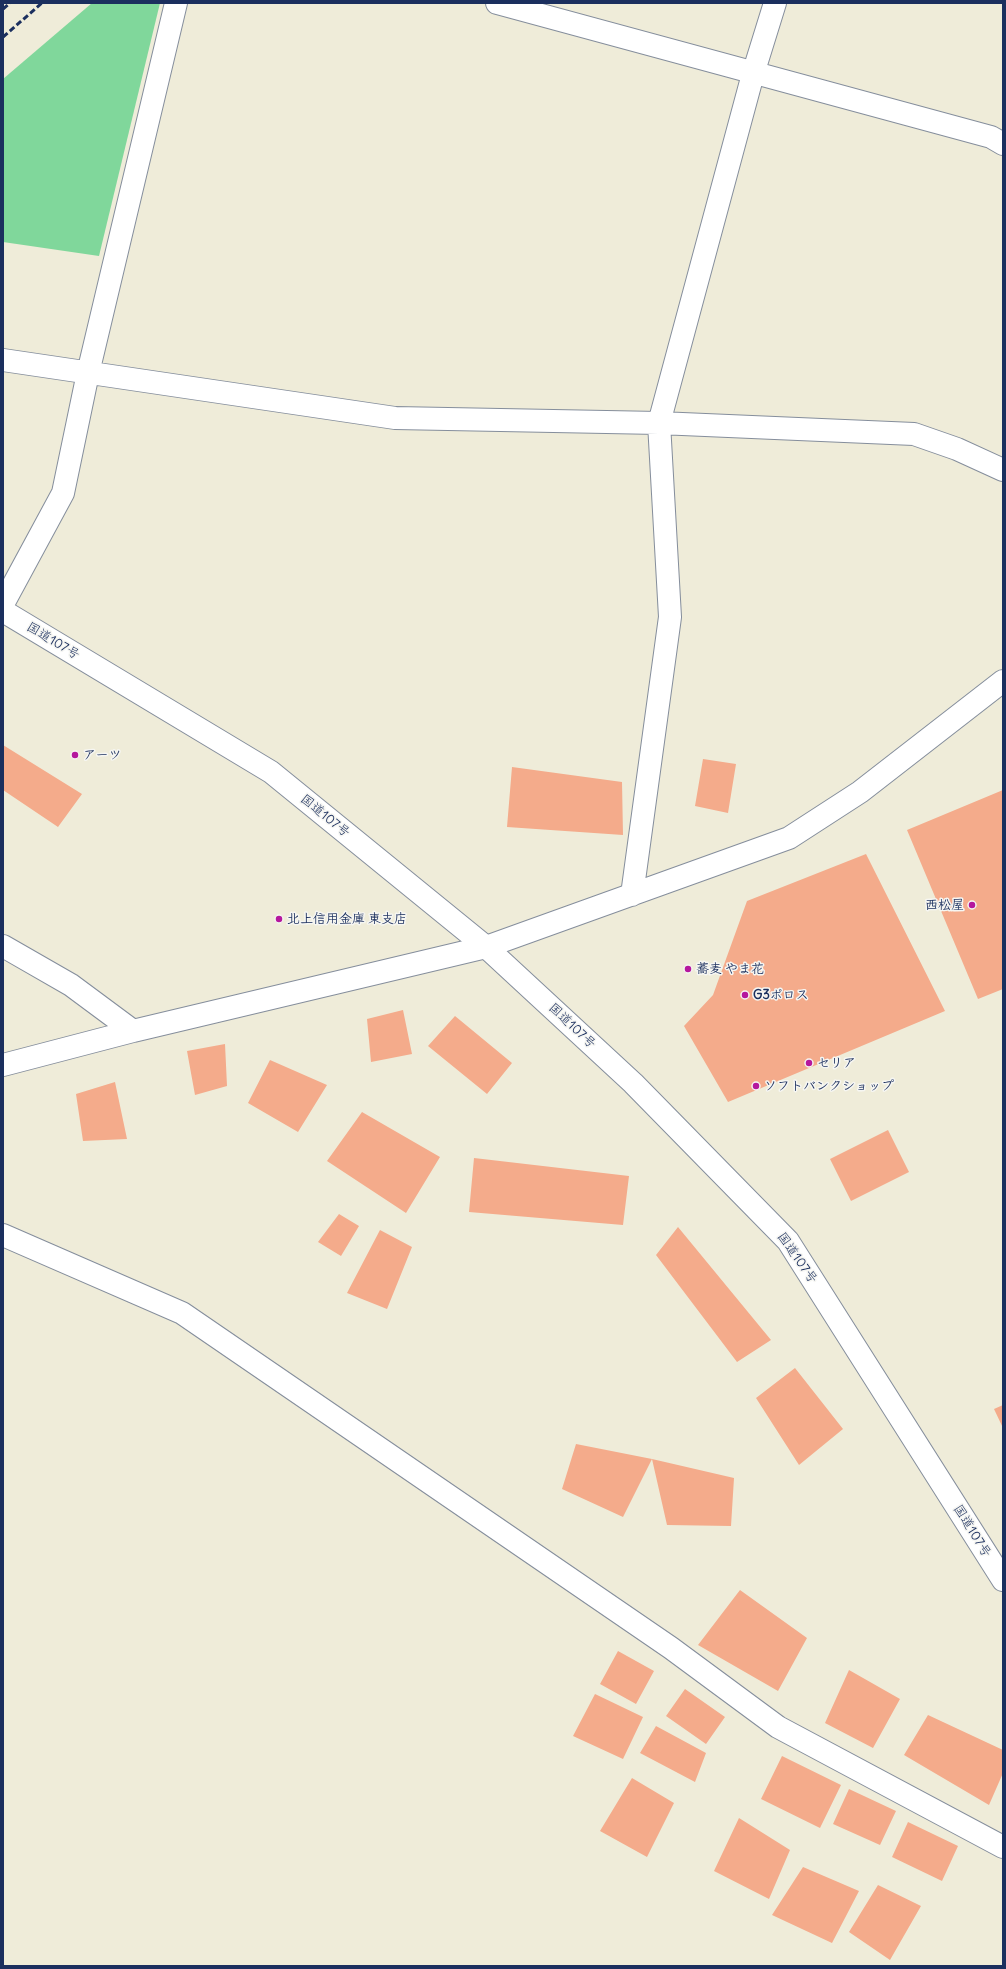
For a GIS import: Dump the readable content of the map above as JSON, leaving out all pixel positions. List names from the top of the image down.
{
  "streets": {
    "main road": ["国道107号"]
  },
  "places": [
    "アーツ",
    "西松屋",
    "北上信用金庫 東支店",
    "蕎麦 やま花",
    "G3ポロス",
    "セリア",
    "ソフトバンクショップ"
  ]
}
